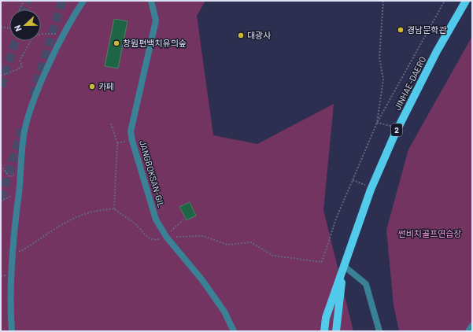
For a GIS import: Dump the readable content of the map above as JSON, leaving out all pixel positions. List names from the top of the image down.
{
  "streets": {
    "main road": ["JINHAE-DAERO", "2"],
    "street": ["JANGBOKSAN-GIL"]
  },
  "crossings": [
    ["JINHAE-DAERO", "2"]
  ],
  "parks": ["썬비치골프연습장"],
  "places": [
    "경남문학관",
    "대광사",
    "창원편백치유의숲",
    "카페"
  ],
  "north": "left"
}
